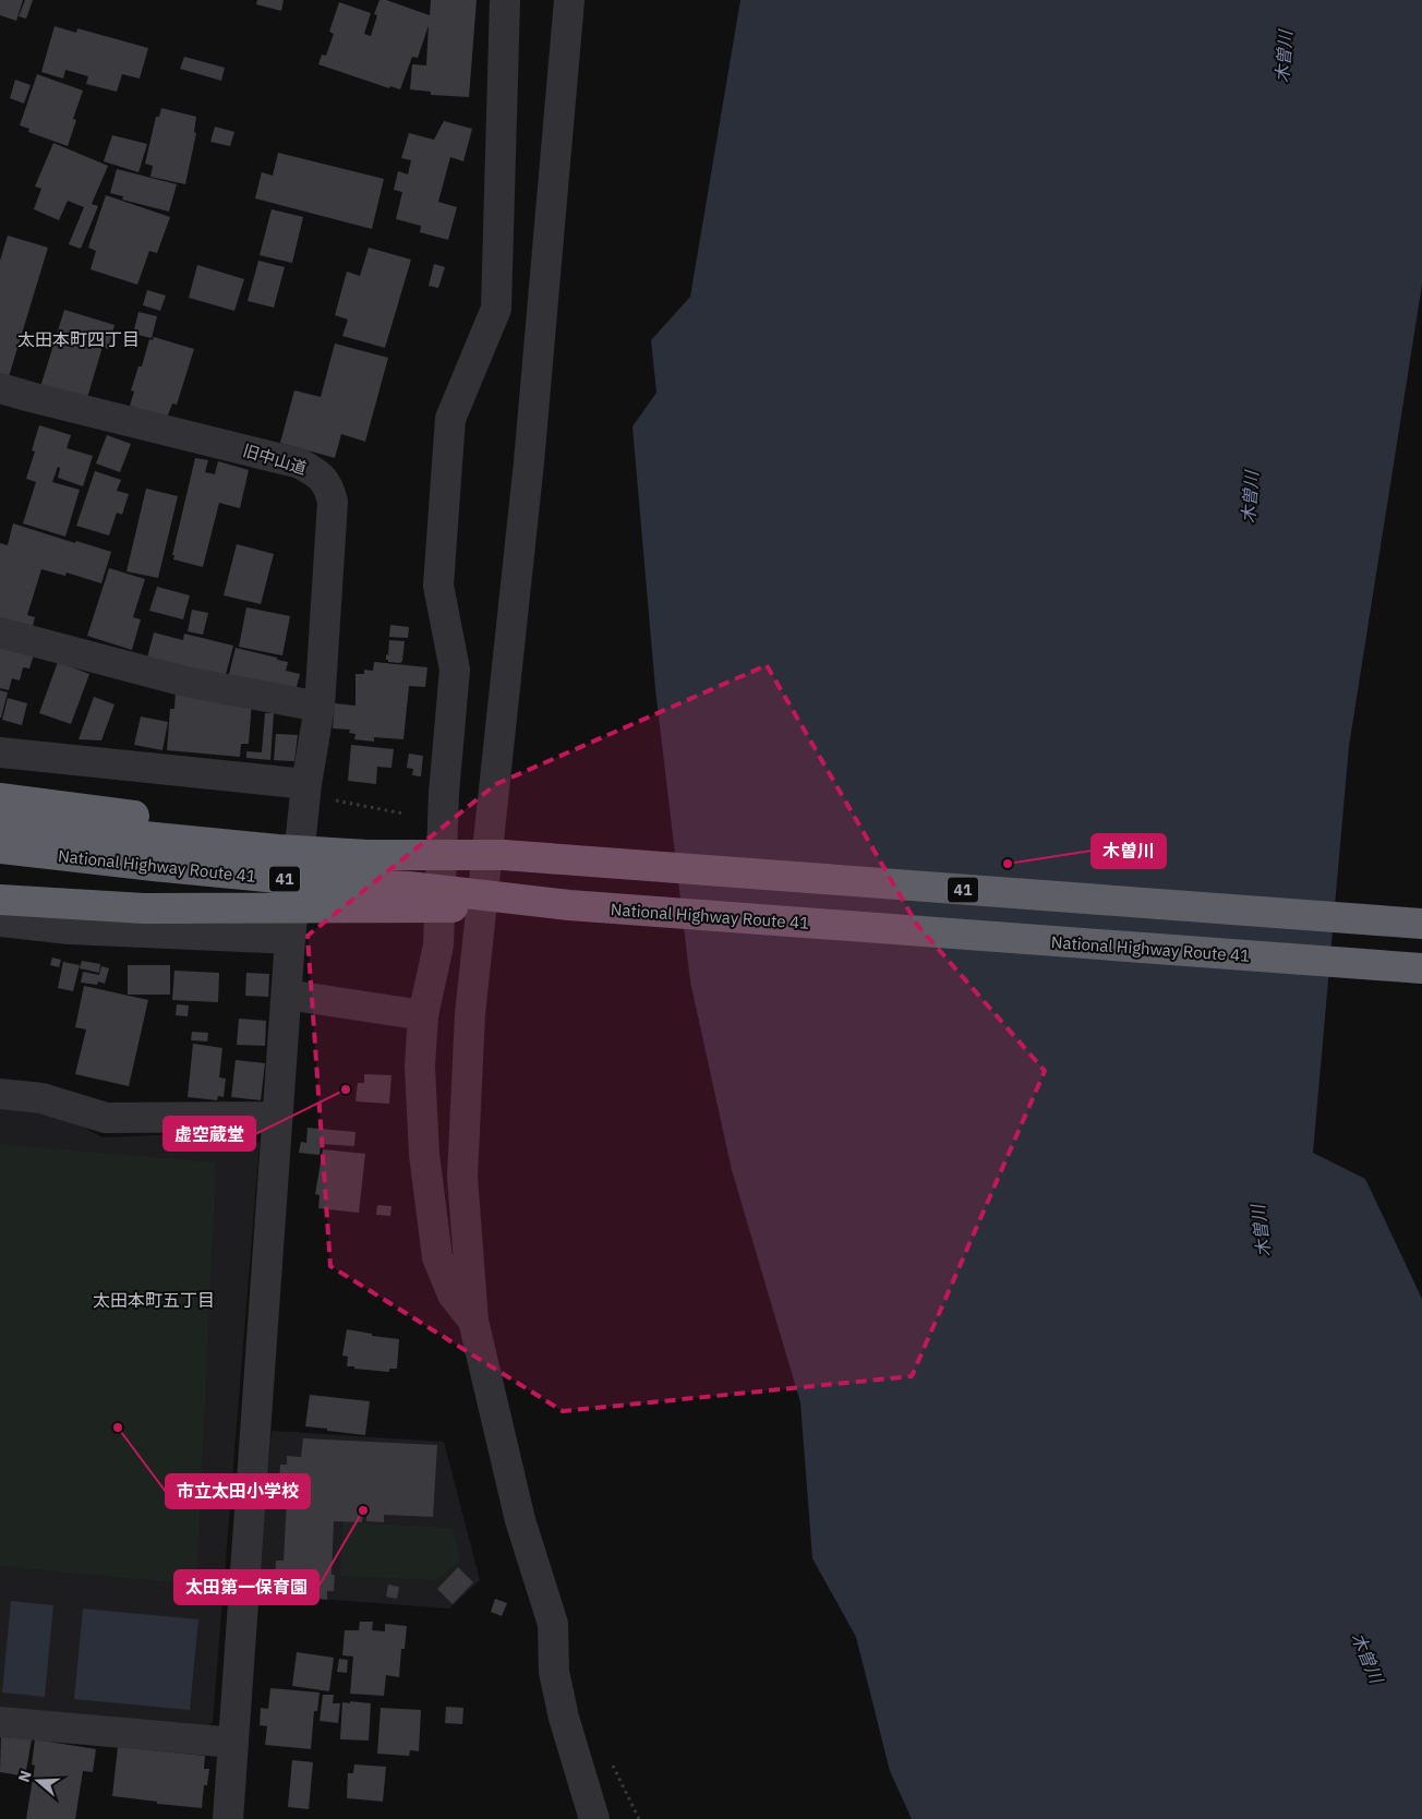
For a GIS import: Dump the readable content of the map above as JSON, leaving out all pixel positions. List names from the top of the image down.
{
  "streets": {
    "highway": ["National Highway Route 41", "41"],
    "street": ["旧中山道"]
  },
  "districts": ["太田本町四丁目", "太田本町五丁目"],
  "water": ["木曽川"],
  "places": [
    "木曽川",
    "虚空蔵堂",
    "市立太田小学校",
    "太田第一保育園"
  ],
  "north": "left"
}
